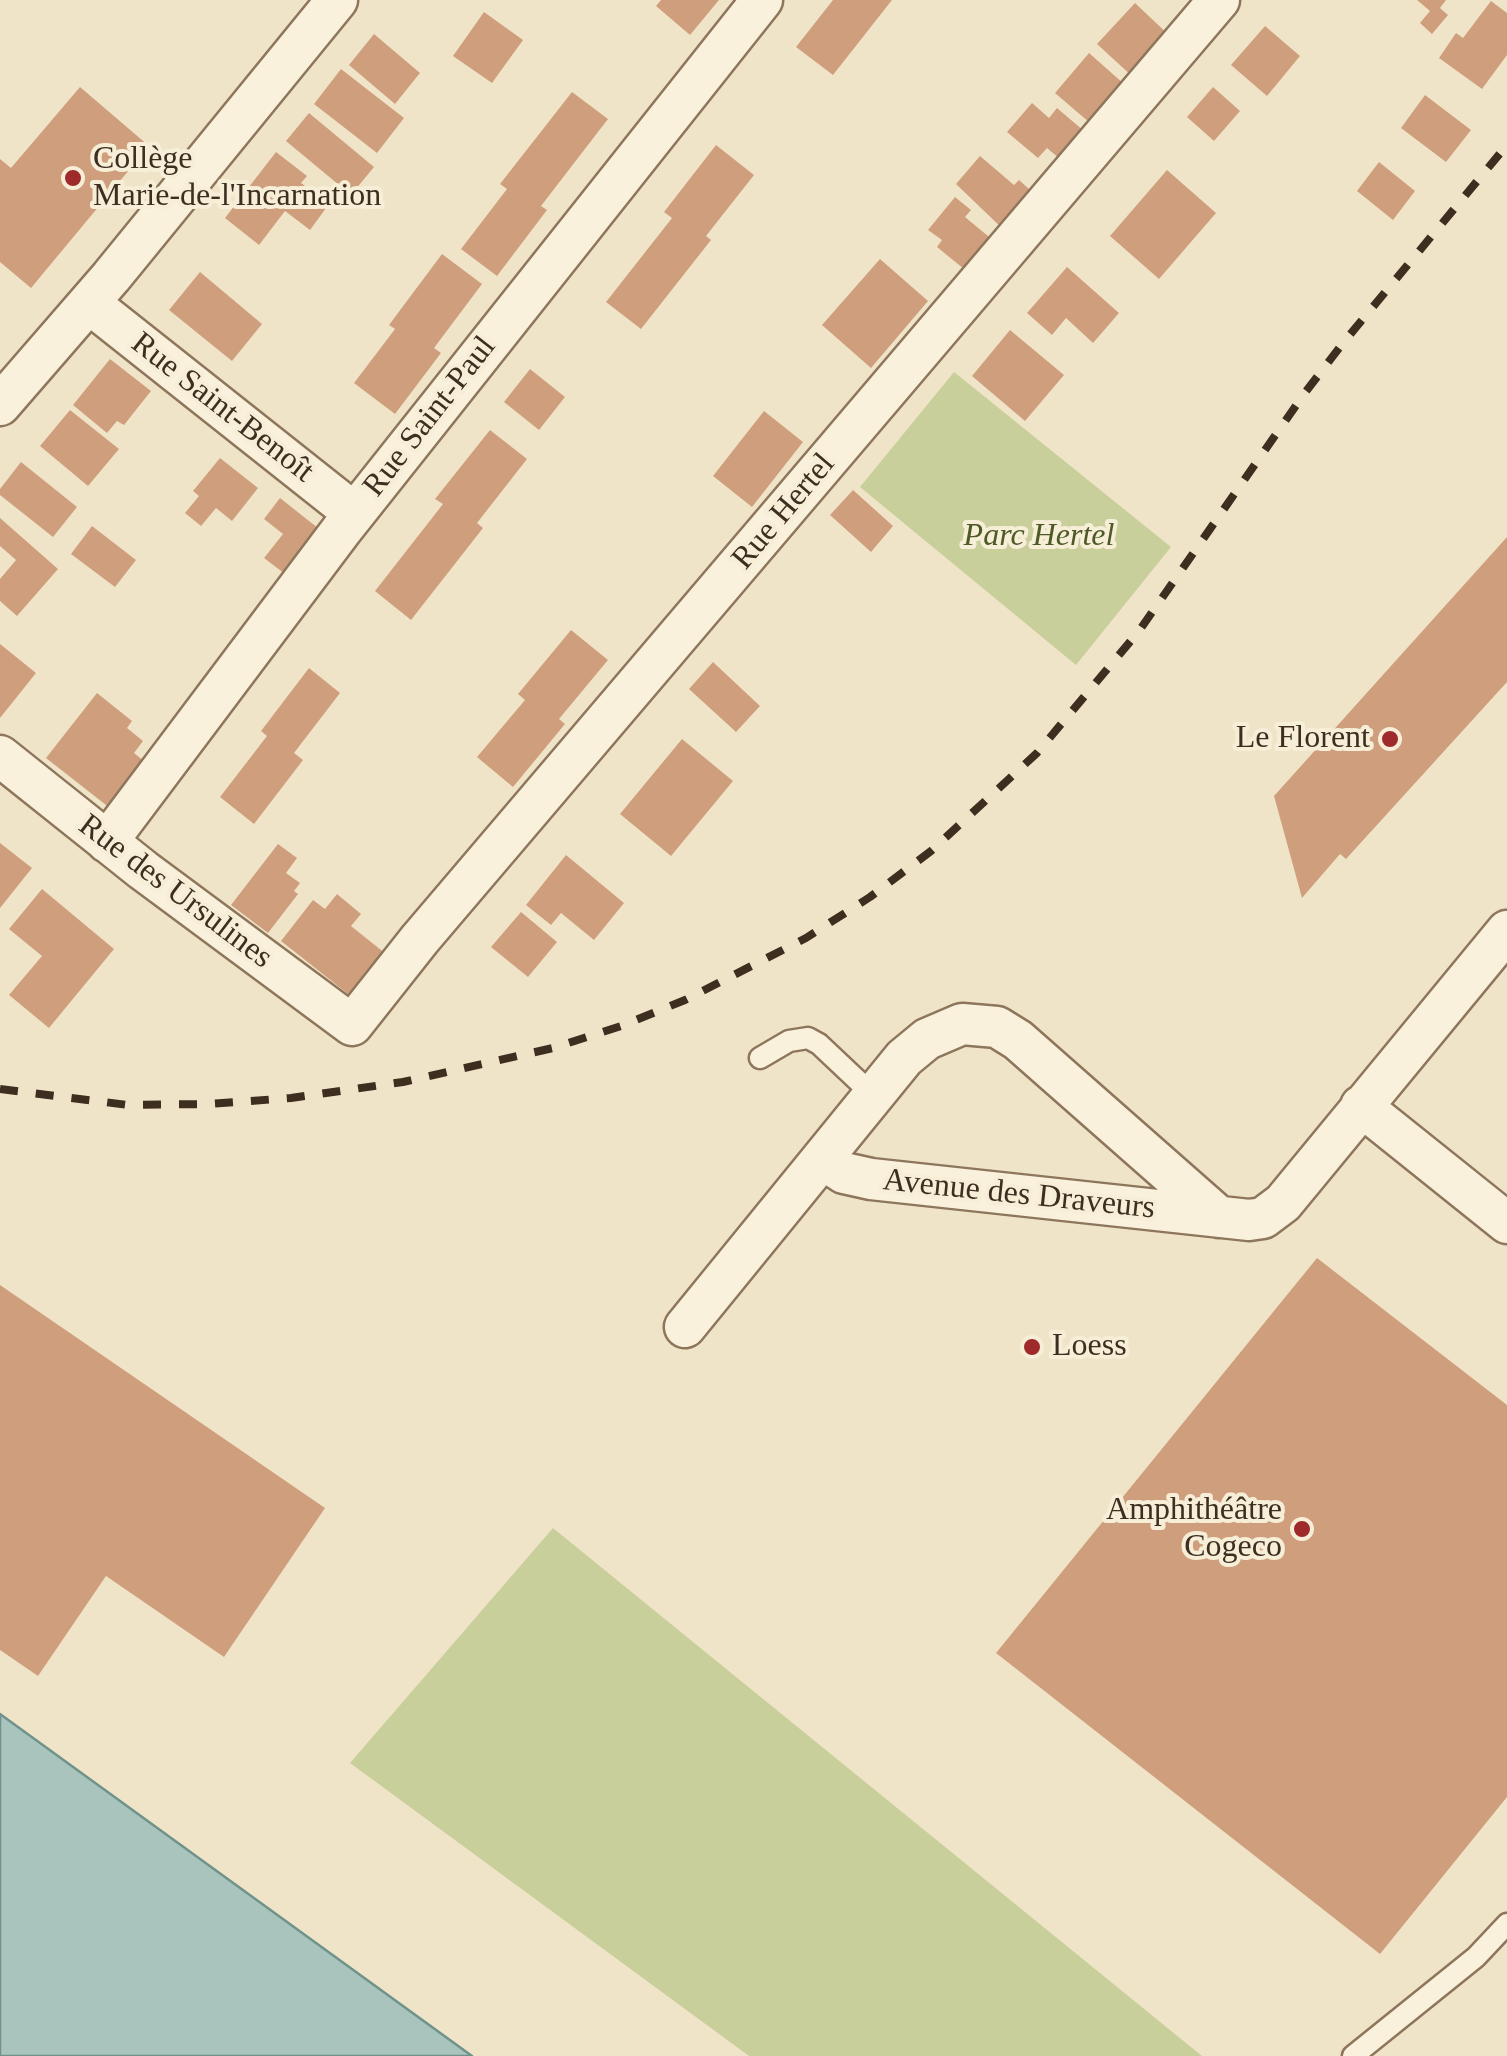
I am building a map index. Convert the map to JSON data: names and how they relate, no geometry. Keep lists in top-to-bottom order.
{
  "streets": {
    "street": [
      "Rue Saint-Benoît",
      "Rue Saint-Paul",
      "Rue Hertel",
      "Rue des Ursulines",
      "Avenue des Draveurs"
    ]
  },
  "crossings": [
    ["Rue Saint-Benoît", "Rue Saint-Paul"],
    ["Rue Saint-Paul", "Rue des Ursulines"],
    ["Rue Hertel", "Rue des Ursulines"]
  ],
  "parks": ["Parc Hertel"],
  "places": [
    "Collège Marie-de-l'Incarnation",
    "Le Florent",
    "Loess",
    "Amphithéâtre Cogeco"
  ]
}
